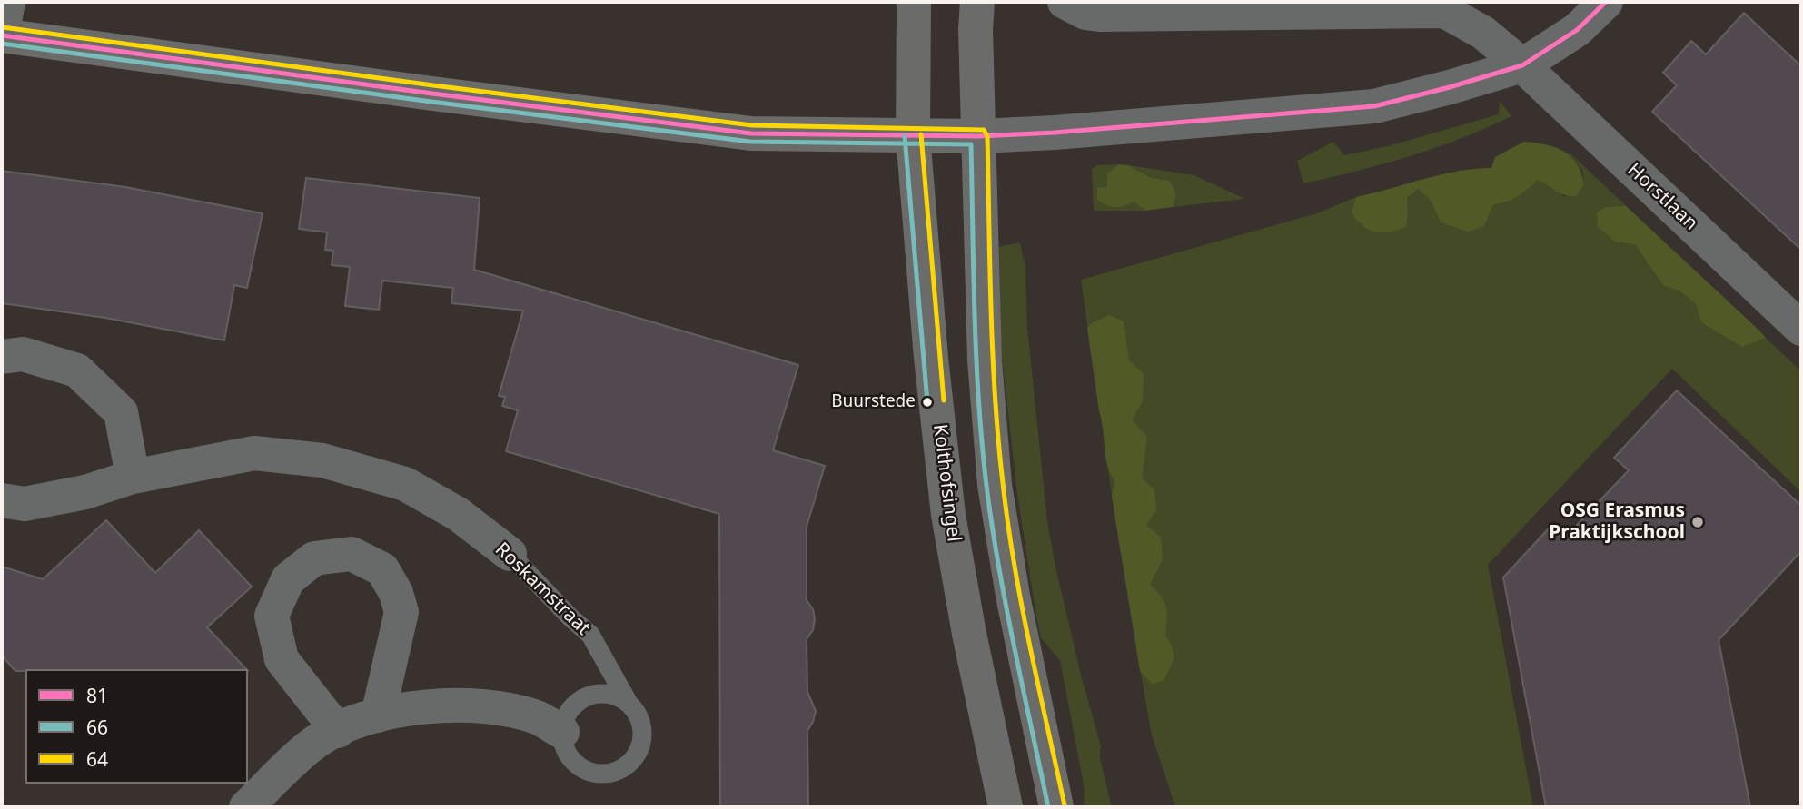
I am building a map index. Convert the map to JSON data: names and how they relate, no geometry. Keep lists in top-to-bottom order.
{
  "streets": {
    "main road": ["Kolthofsingel"],
    "street": ["Horstlaan", "Roskamstraat"]
  },
  "places": ["Buurstede", "OSG Erasmus Praktijkschool"],
  "lines": ["transit line 81", "transit line 64", "transit line 66"],
  "legend": ["81", "66", "64"]
}
